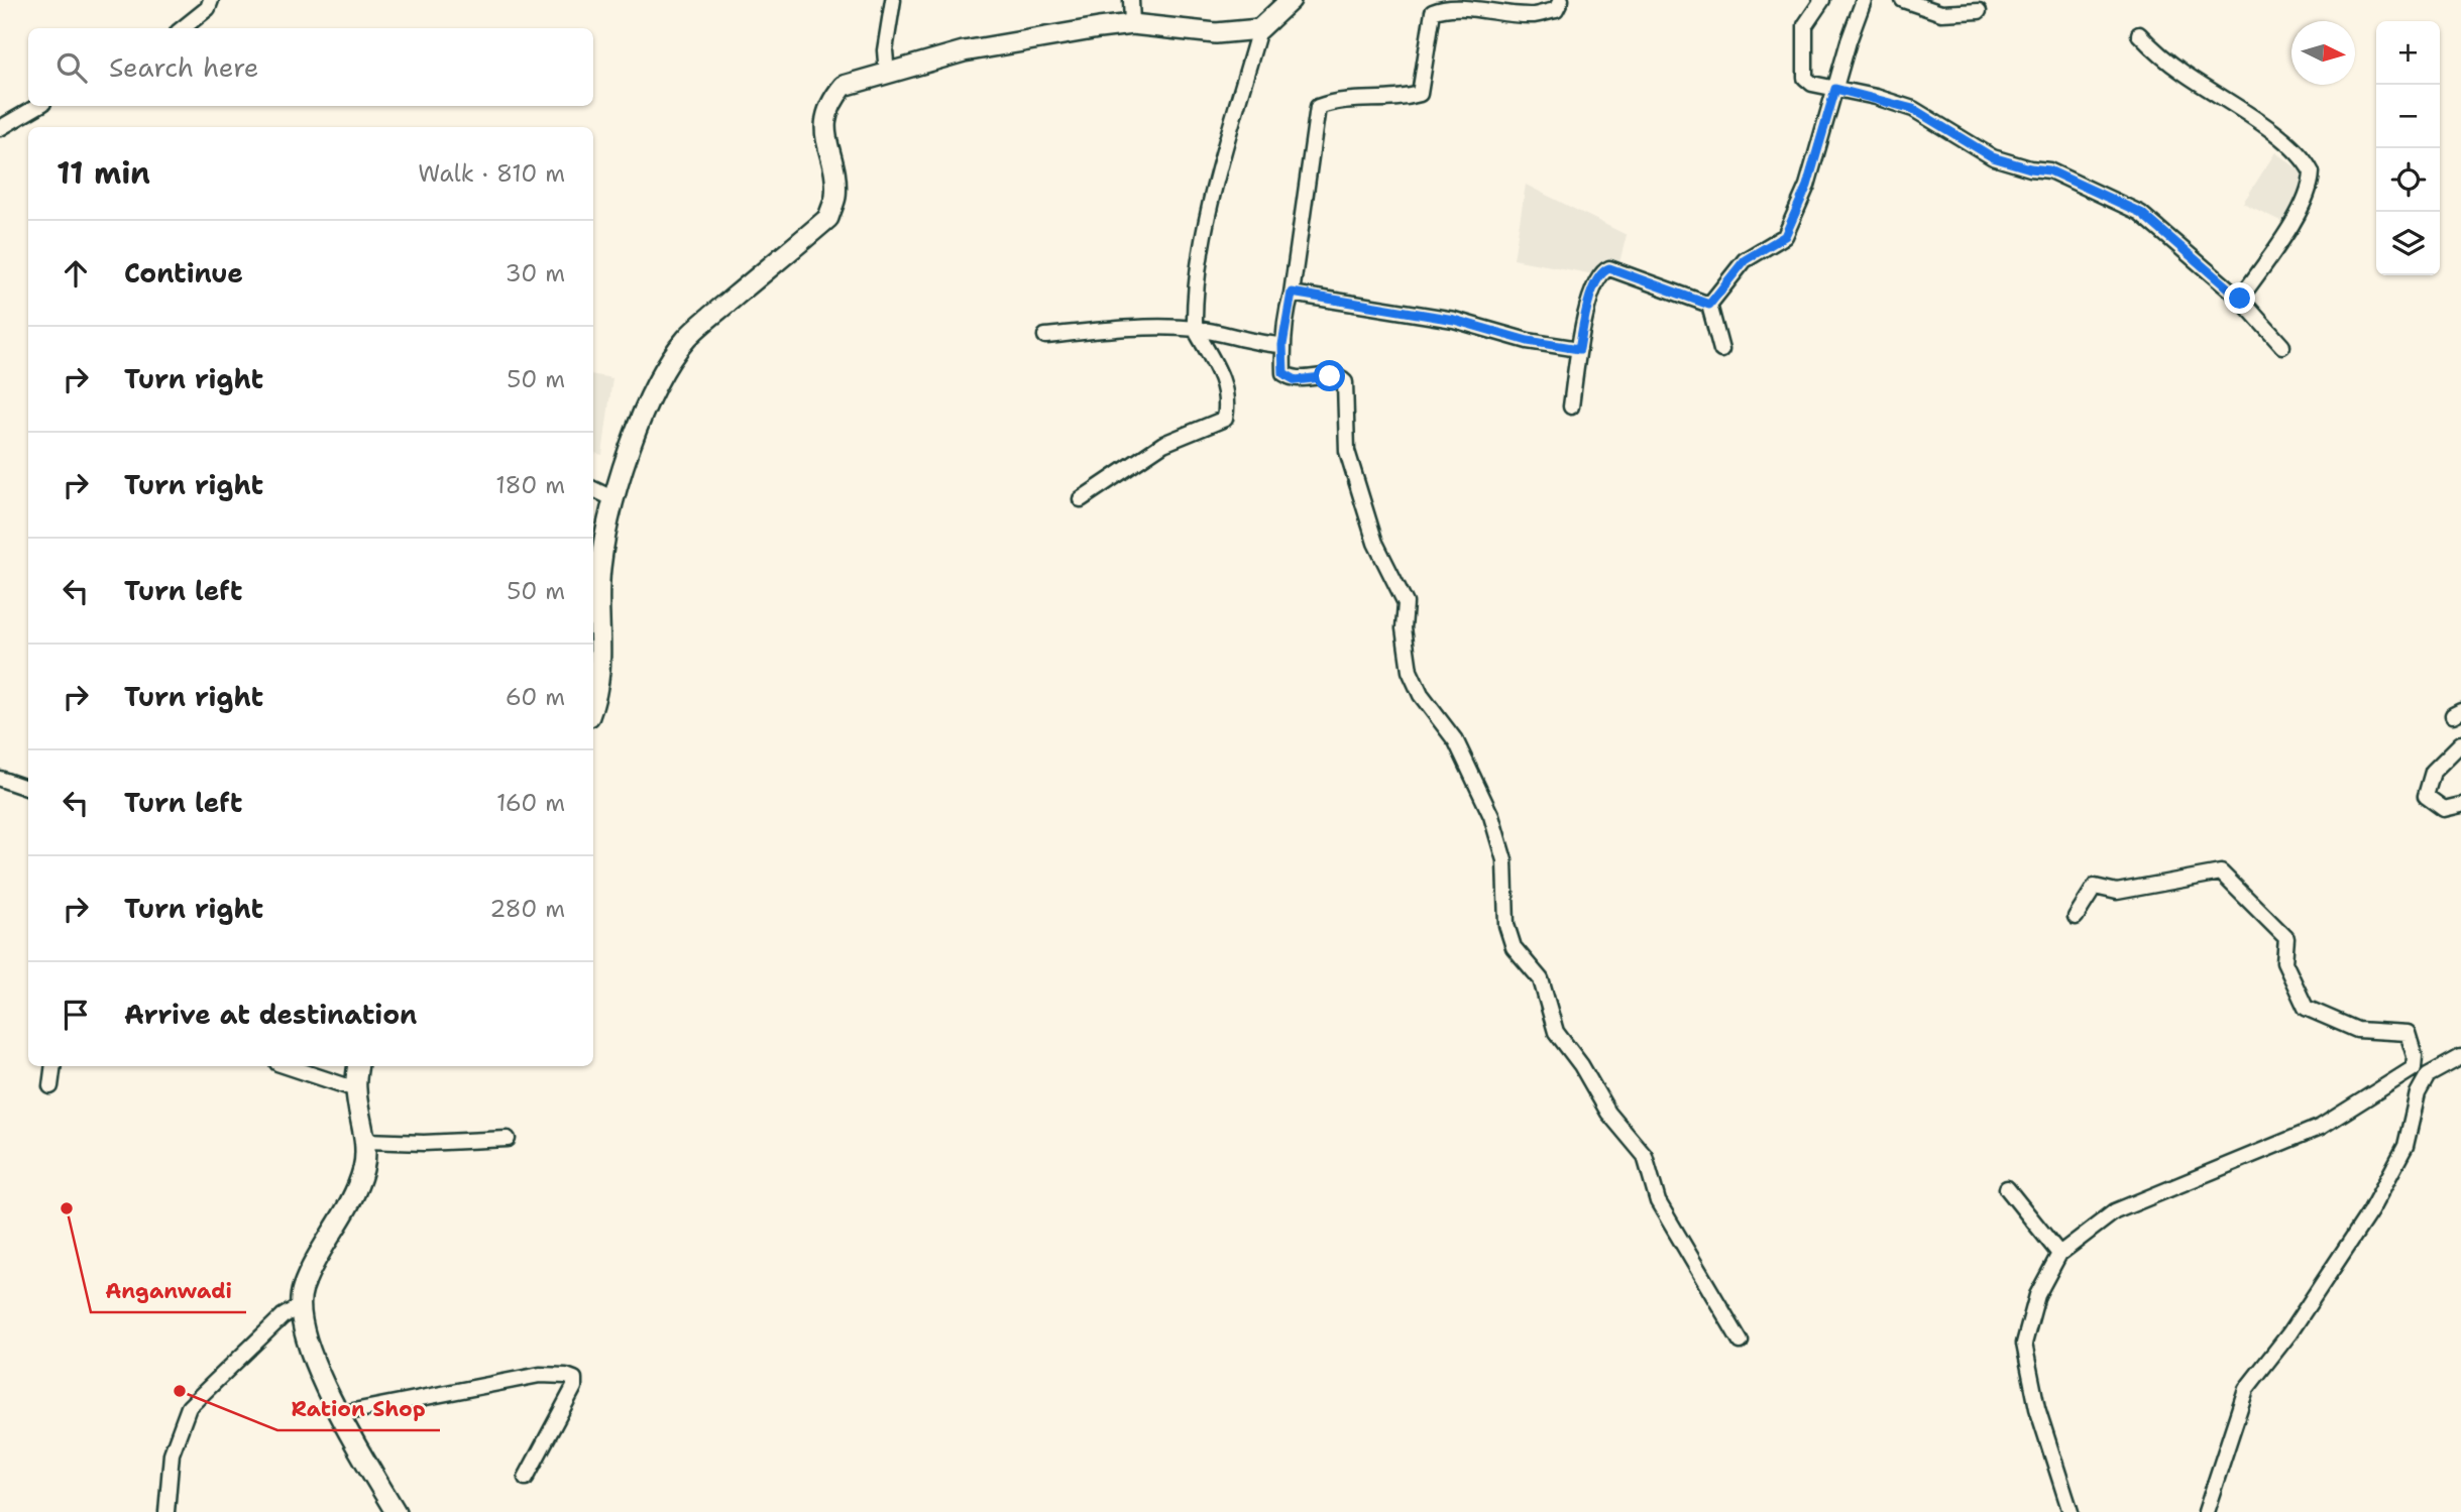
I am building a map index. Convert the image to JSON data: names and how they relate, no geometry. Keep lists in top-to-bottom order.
{
  "places": ["Anganwadi", "Ration Shop"],
  "north": "right",
  "page": {
    "map_buttons": ["+", "−"],
    "search": "Search here",
    "heading": ["11 min", "Walk · 810 m"],
    "list": [
      ["Continue", "30 m"],
      ["Turn right", "50 m"],
      ["Turn right", "180 m"],
      ["Turn left", "50 m"],
      ["Turn right", "60 m"],
      ["Turn left", "160 m"],
      ["Turn right", "280 m"],
      "Arrive at destination"
    ]
  }
}
